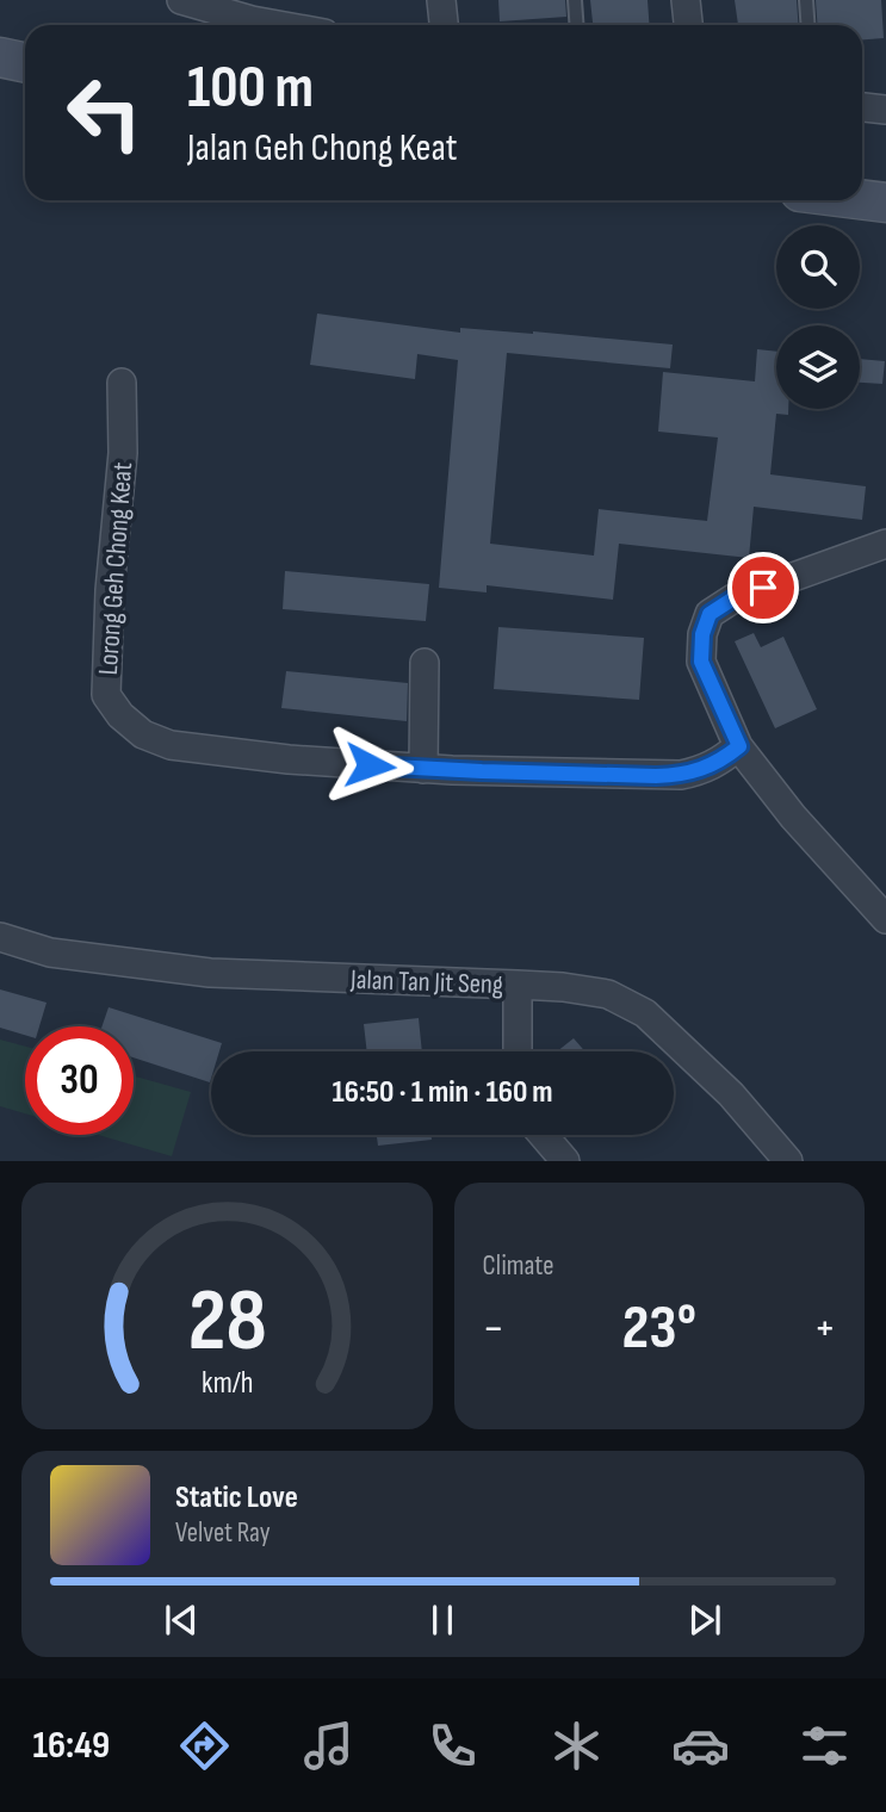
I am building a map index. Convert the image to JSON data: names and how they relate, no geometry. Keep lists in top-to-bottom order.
{
  "streets": {
    "street": ["Lorong Geh Chong Keat", "Jalan Tan Jit Seng"]
  },
  "page": {
    "turn": ["100 m", "Jalan Geh Chong Keat"],
    "limit": "30",
    "trip": "16:50 · 1 min · 160 m",
    "tile": "Climate",
    "heat": ["−", "23°", "+"],
    "song": ["Static Love", "Velvet Ray"],
    "tabs": "16:49",
    "gauge": ["28", "km/h"]
  }
}
